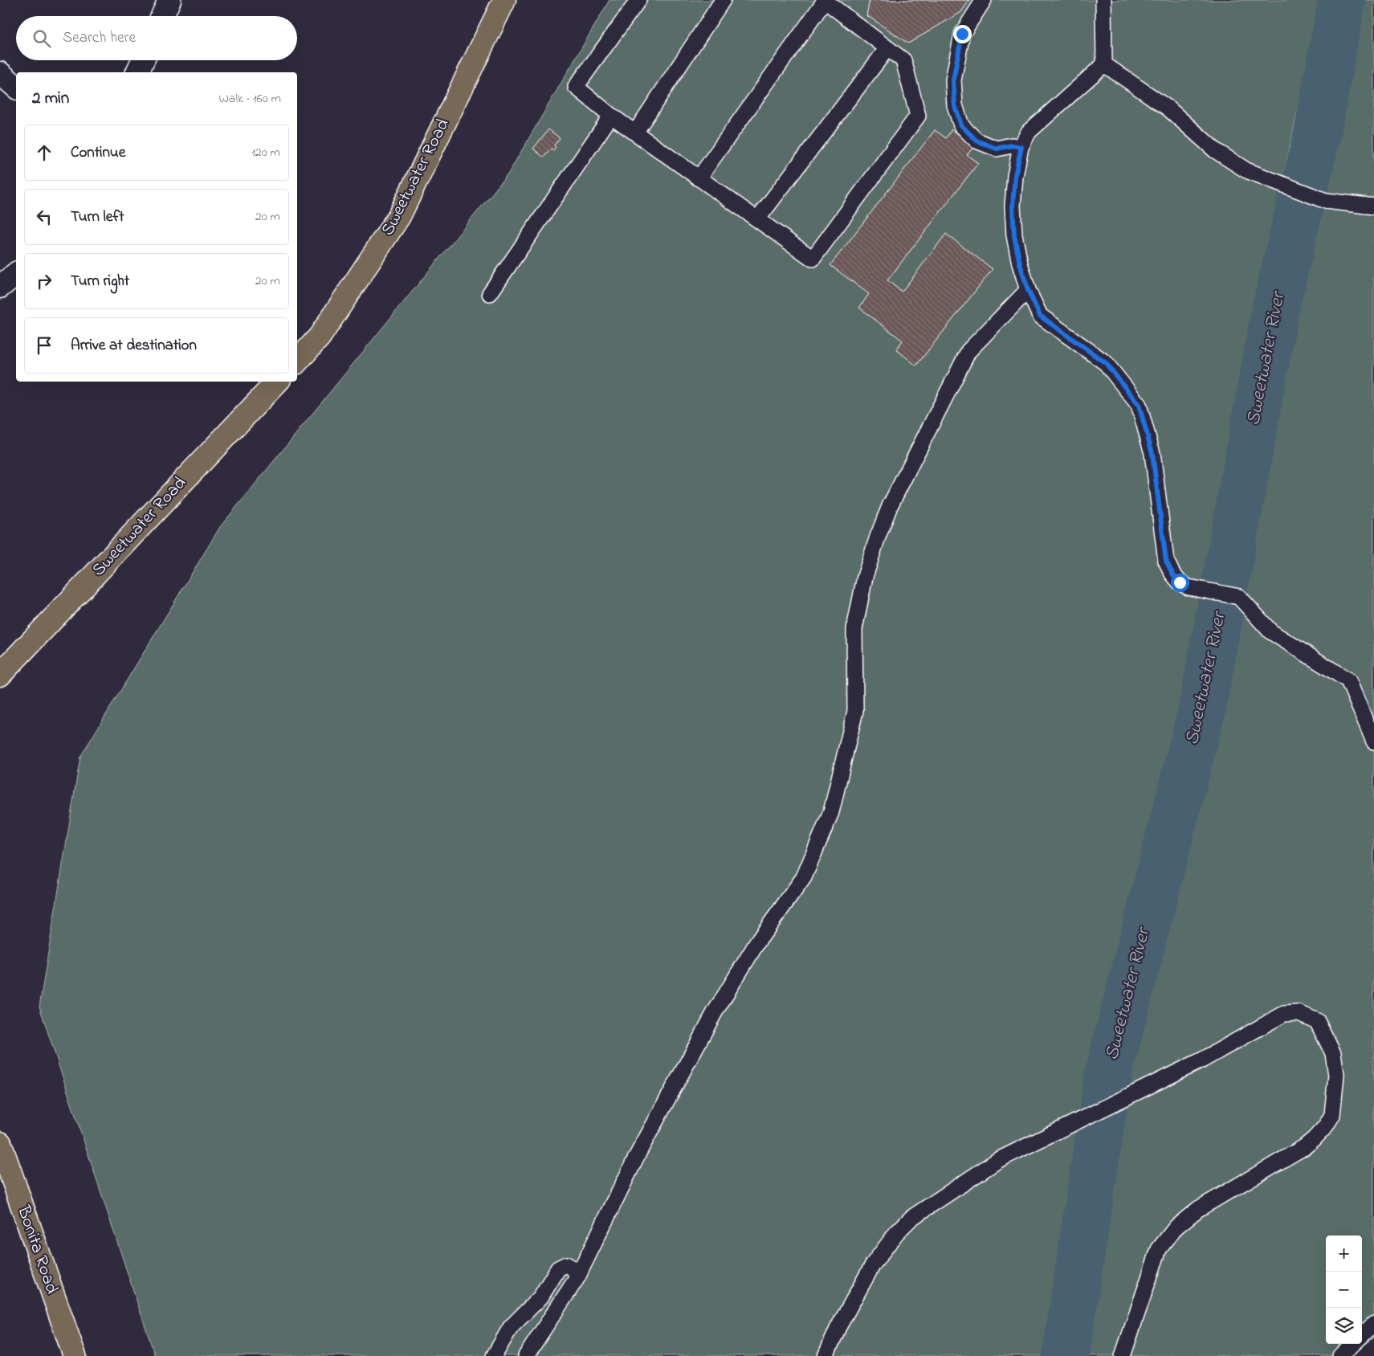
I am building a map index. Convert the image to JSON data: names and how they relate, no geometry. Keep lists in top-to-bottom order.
{
  "streets": {
    "main road": ["Sweetwater Road", "Bonita Road"]
  },
  "water": ["Sweetwater River"],
  "page": {
    "search": "Search here",
    "heading": ["2 min", "Walk · 160 m"],
    "list": [
      ["Continue", "120 m"],
      ["Turn left", "20 m"],
      ["Turn right", "20 m"],
      "Arrive at destination"
    ],
    "map_buttons": ["+", "−"]
  }
}
